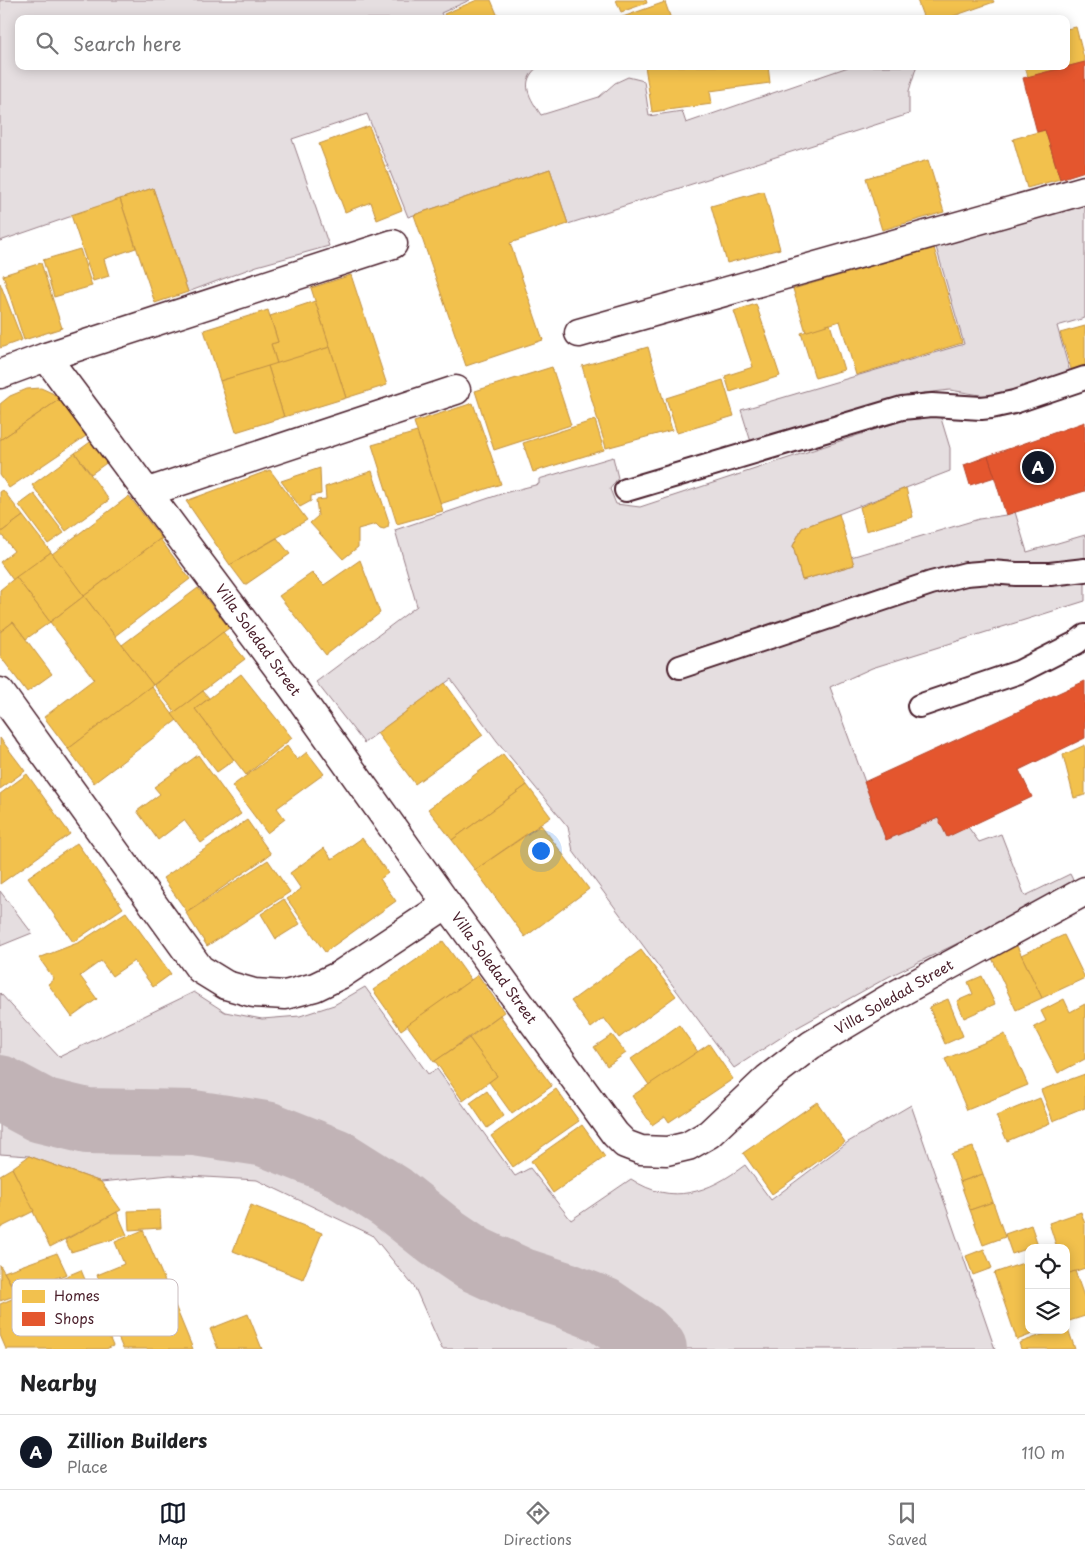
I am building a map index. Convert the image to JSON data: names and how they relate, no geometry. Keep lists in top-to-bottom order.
{
  "streets": {
    "street": ["Villa Soledad Street"]
  },
  "legend": ["Homes", "Shops"],
  "page": {
    "search": "Search here",
    "pins": "A",
    "heading": "Nearby",
    "list": [
      {
        "mark": "A",
        "name": "Zillion Builders",
        "note": "Place",
        "value": "110 m"
      }
    ],
    "nav": ["Map", "Directions", "Saved"]
  }
}
